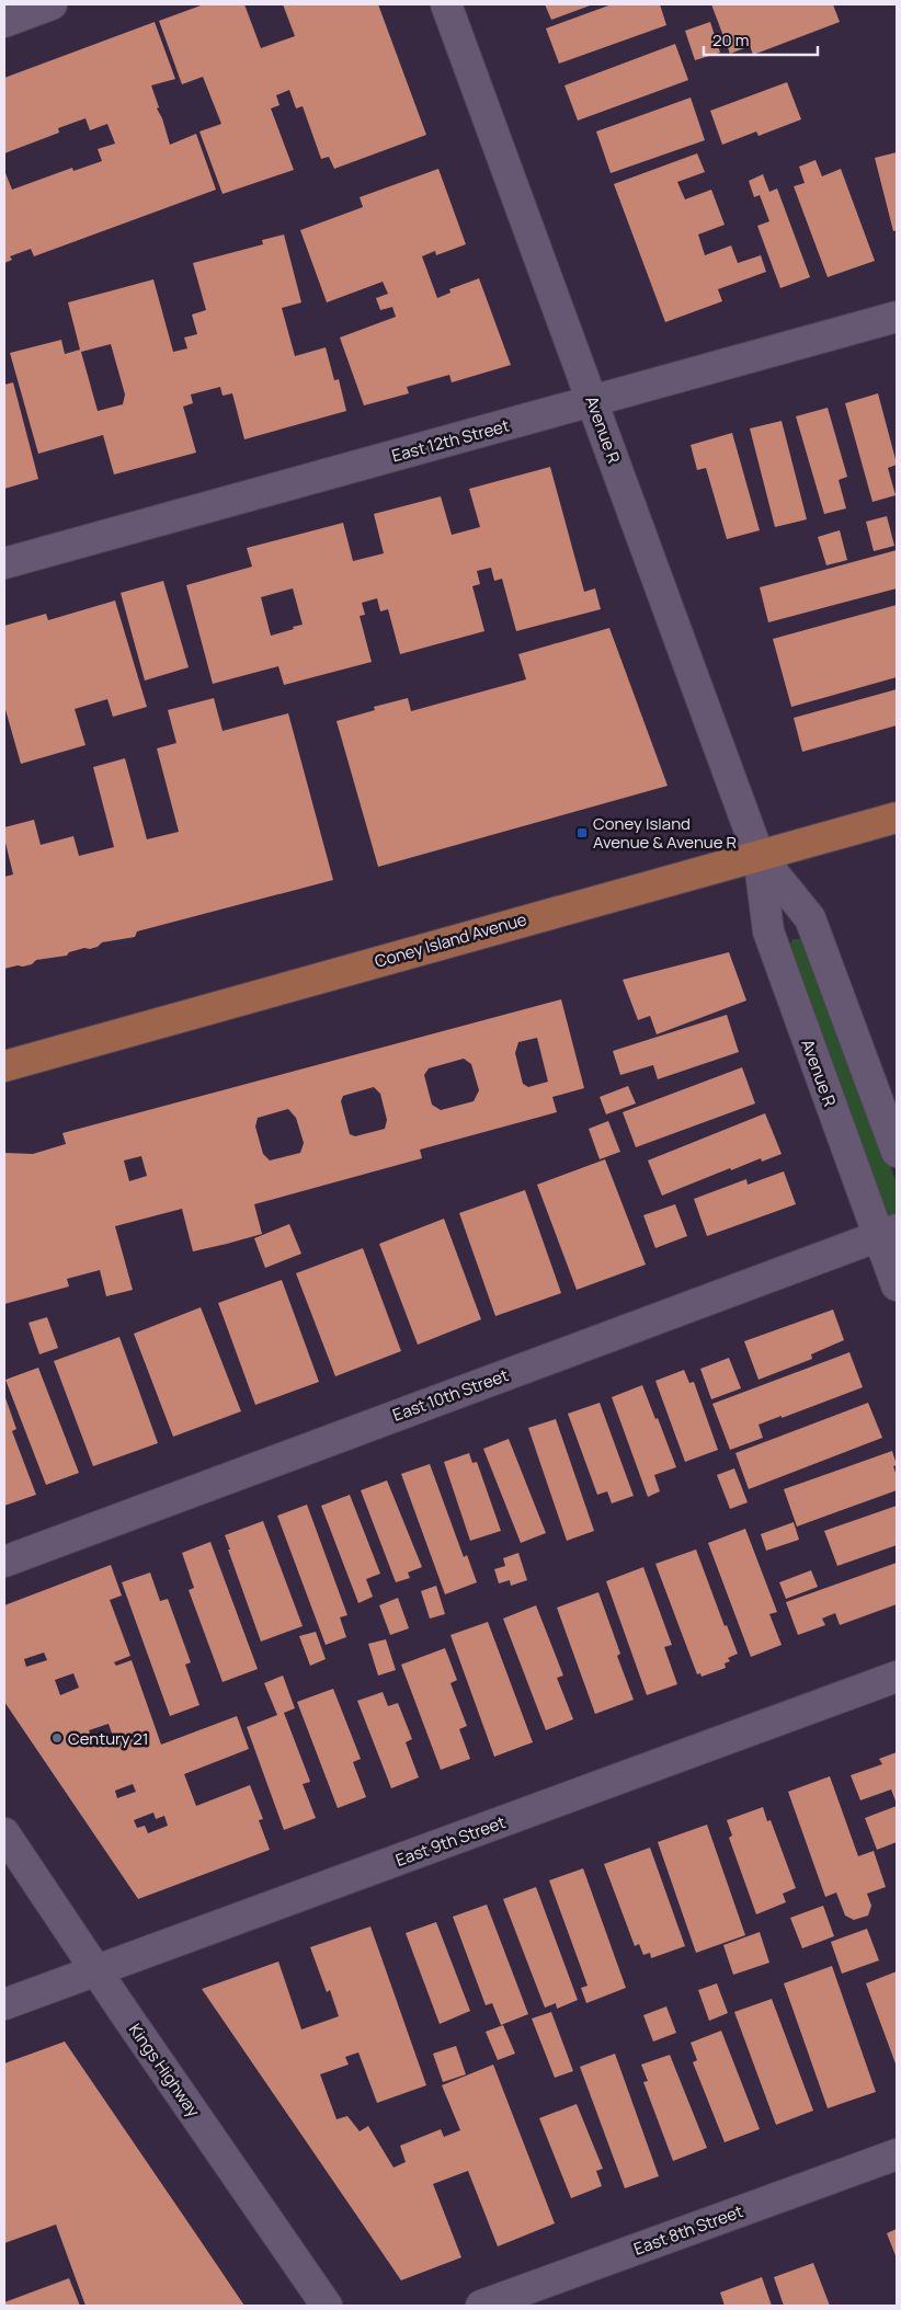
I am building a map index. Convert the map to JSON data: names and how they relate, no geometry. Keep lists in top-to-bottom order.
{
  "streets": {
    "main road": ["Coney Island Avenue"],
    "street": [
      "Avenue R",
      "East 12th Street",
      "East 10th Street",
      "East 9th Street",
      "Kings Highway",
      "East 8th Street"
    ]
  },
  "crossings": [
    ["Avenue R", "East 12th Street"],
    ["Avenue R", "Coney Island Avenue"],
    ["Avenue R", "East 10th Street"],
    ["East 9th Street", "Kings Highway"]
  ],
  "places": {
    "transit": ["Coney Island Avenue & Avenue R"],
    "other": ["Century 21"]
  },
  "scale_bar": "20 m"
}
